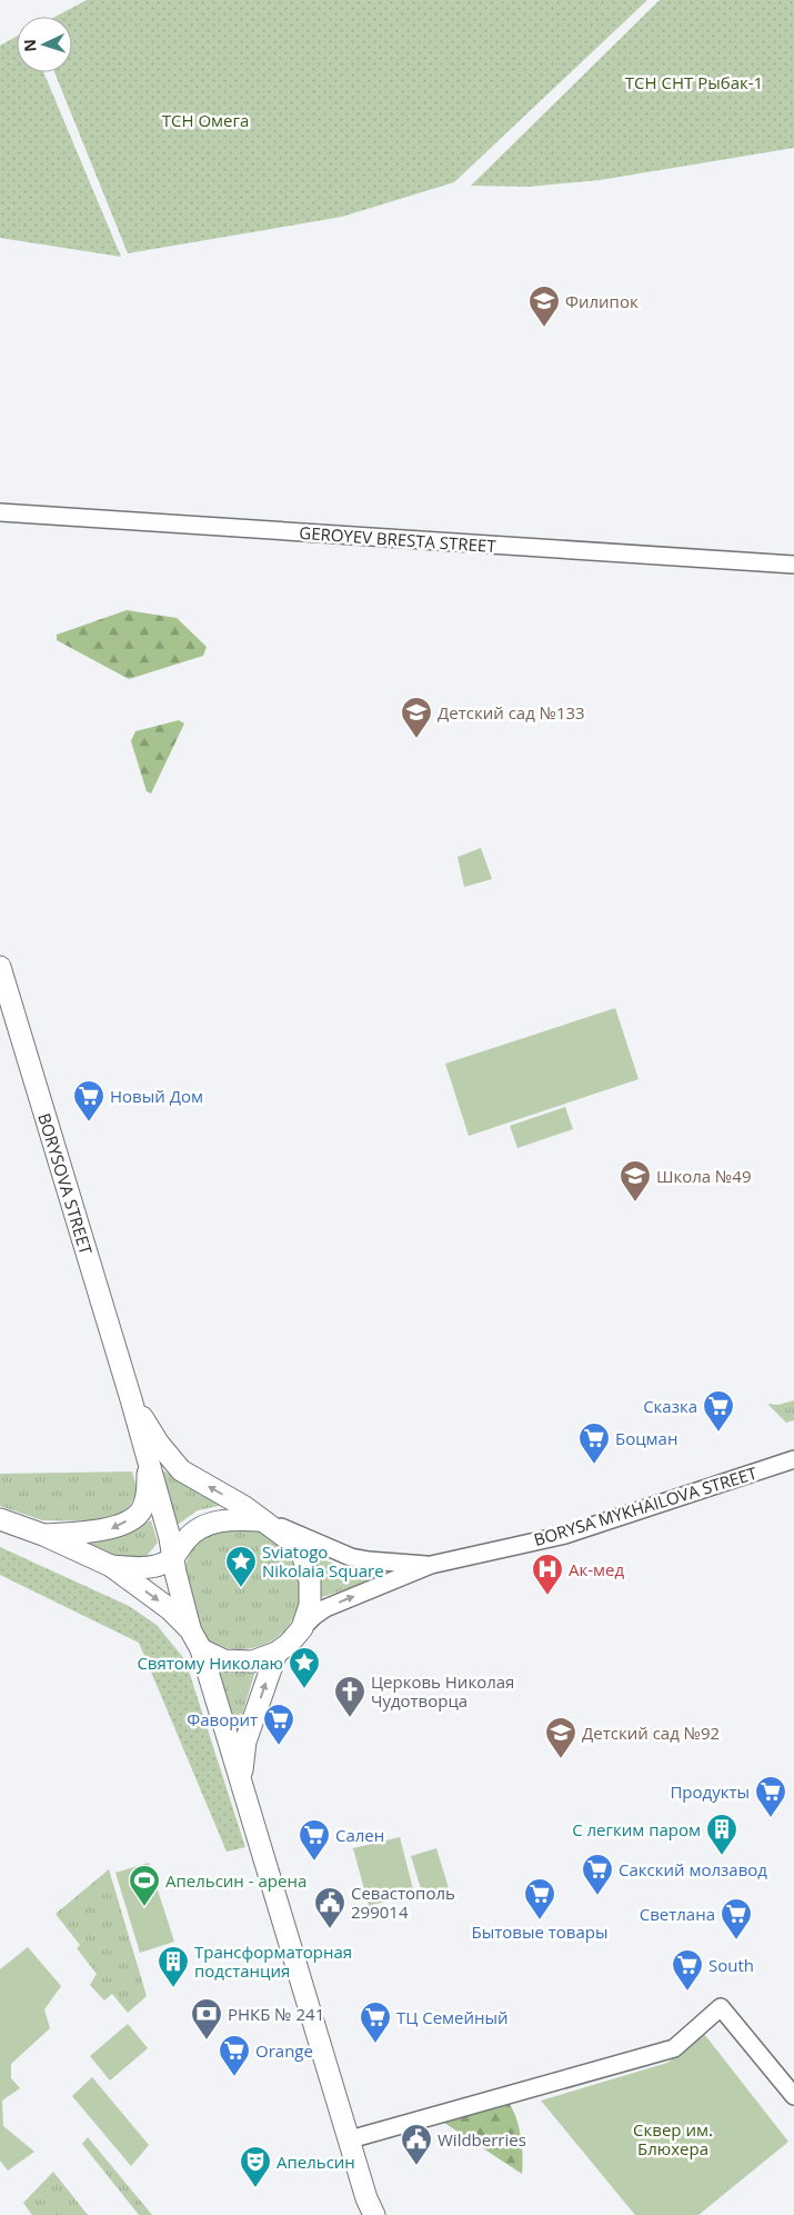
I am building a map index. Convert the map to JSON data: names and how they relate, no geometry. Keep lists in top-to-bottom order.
{
  "streets": {
    "main road": ["BORYSOVA STREET"],
    "street": ["GEROYEV BRESTA STREET", "BORYSA MYKHAILOVA STREET"]
  },
  "crossings": [
    ["BORYSOVA STREET", "BORYSA MYKHAILOVA STREET"]
  ],
  "parks": ["ТСН СНТ Рыбак-1", "ТСН Омега", "Сквер им. Блюхера"],
  "places": {
    "school or university": [
      "Филипок",
      "Детский сад №133",
      "Школа №49",
      "Детский сад №92"
    ],
    "supermarket": [
      "Новый Дом",
      "Сказка",
      "Боцман",
      "Фаворит",
      "Продукты",
      "Сален",
      "Сакский молзавод",
      "Бытовые товары",
      "Светлана",
      "South",
      "ТЦ Семейный",
      "Orange"
    ],
    "place": ["Sviatogo Nikolaia Square", "Святому Николаю"],
    "hospital": ["Ак-мед"],
    "church": ["Церковь Николая Чудотворца"],
    "building": ["С легким паром", "Трансформаторная подстанция"],
    "sports": ["Апельсин - арена"],
    "public building": ["Севастополь 299014", "Wildberries"],
    "bank": ["РНКБ № 241"],
    "theatre": ["Апельсин"]
  },
  "north": "left"
}
